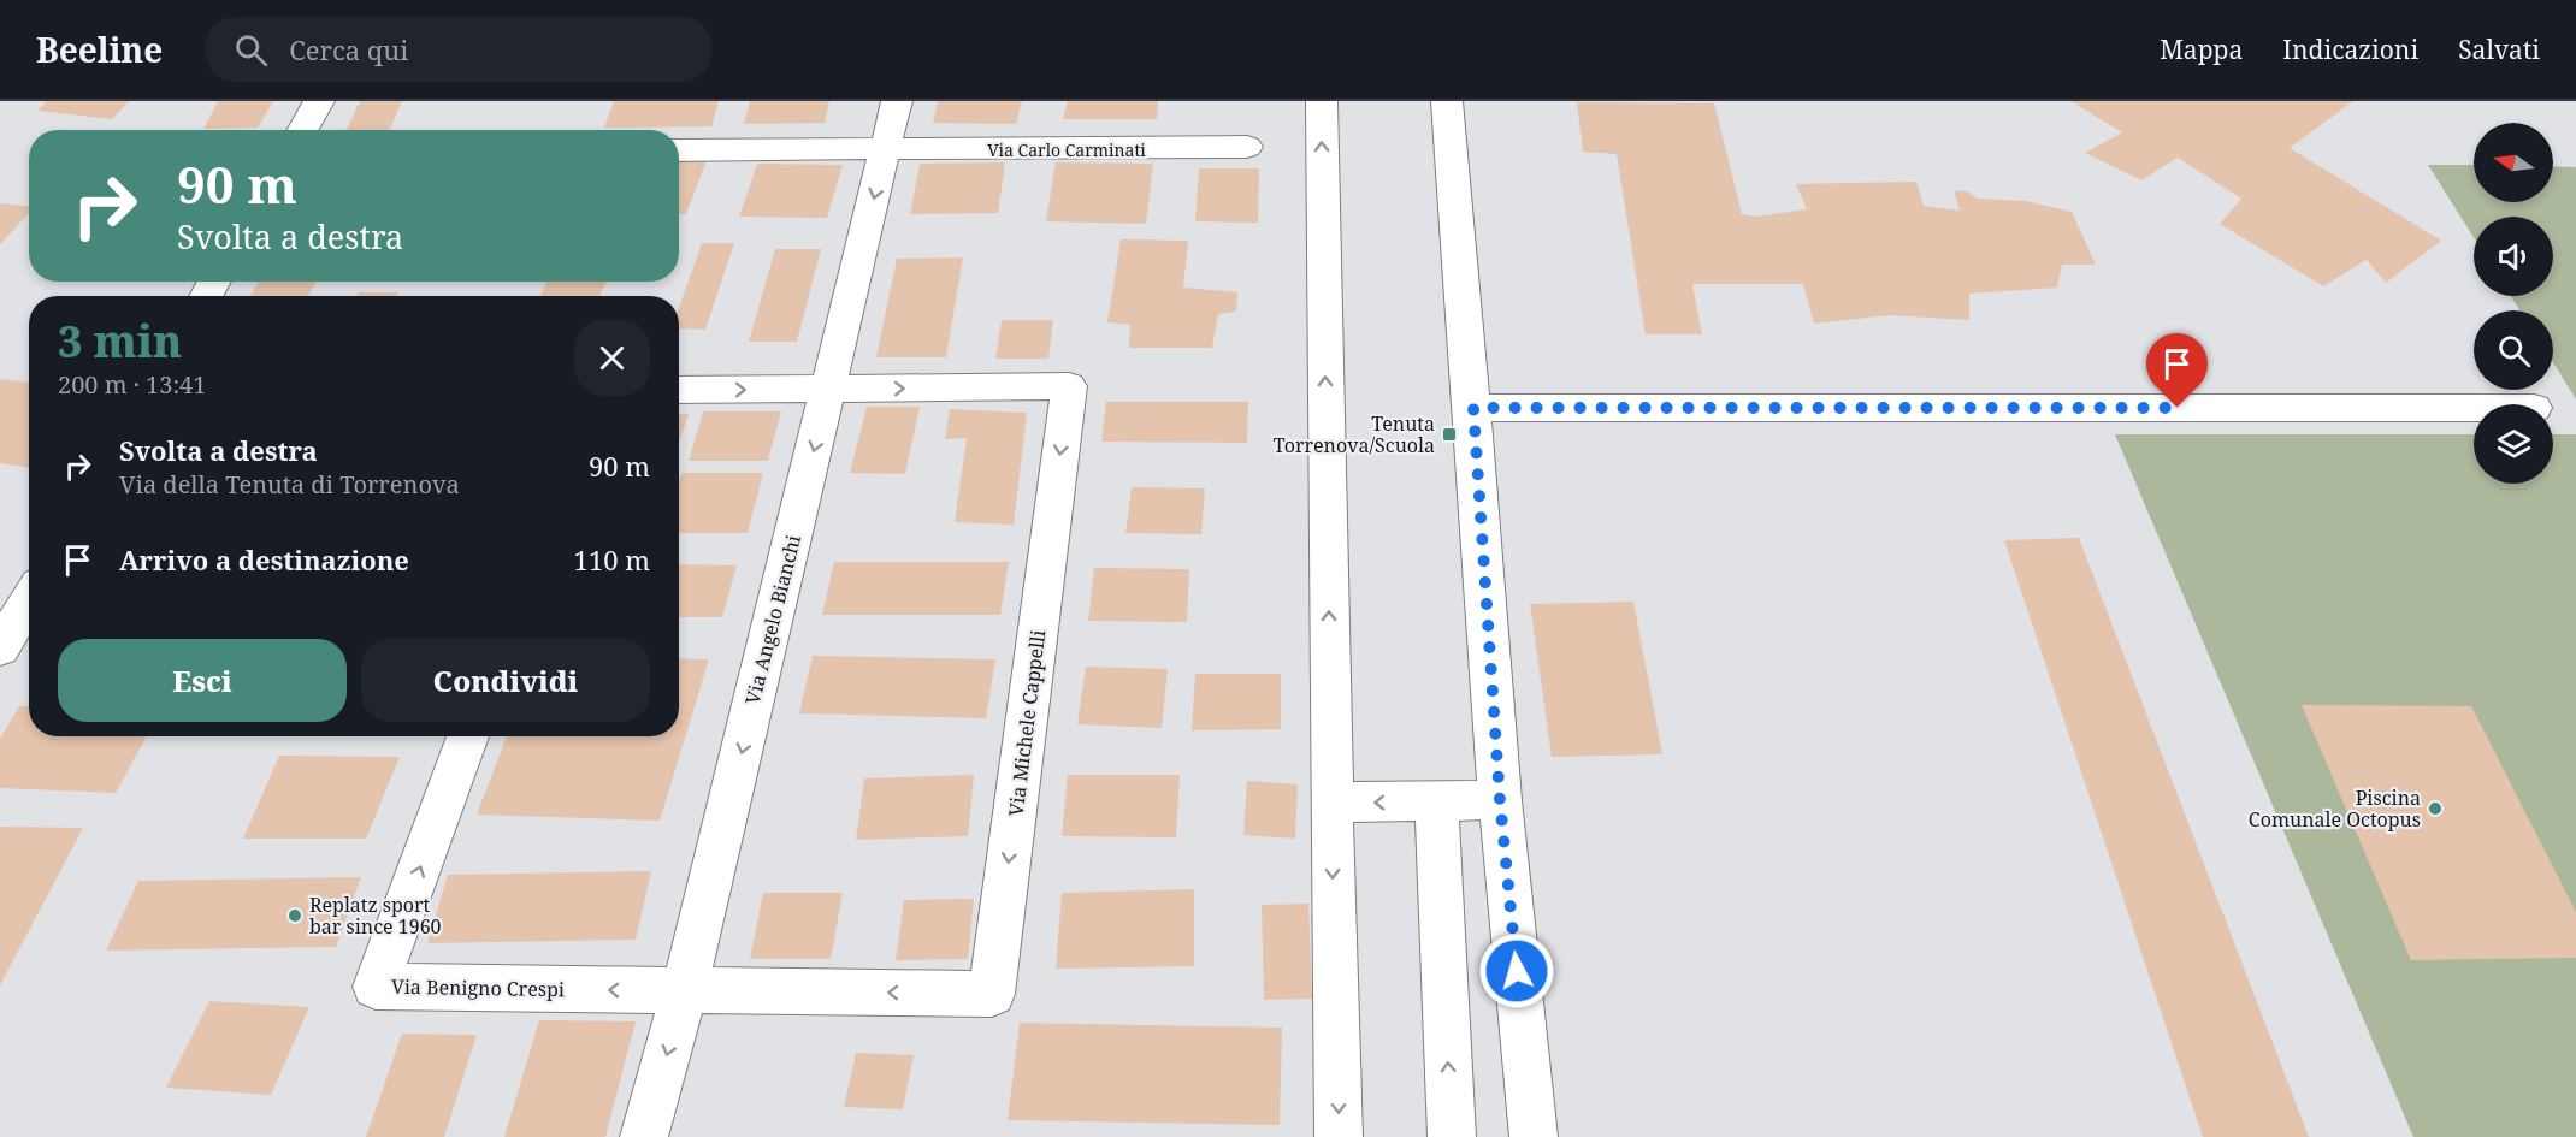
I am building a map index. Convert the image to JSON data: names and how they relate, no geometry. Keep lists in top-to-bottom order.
{
  "streets": {
    "street": [
      "Via Carlo Carminati",
      "Via Angelo Bianchi",
      "Via Michele Cappelli",
      "Via Benigno Crespi"
    ]
  },
  "crossings": [
    ["Via Carlo Carminati", "Via Angelo Bianchi"],
    ["Via Angelo Bianchi", "Via Michele Cappelli"],
    ["Via Angelo Bianchi", "Via Benigno Crespi"],
    ["Via Michele Cappelli", "Via Benigno Crespi"]
  ],
  "one_way": ["Via Angelo Bianchi"],
  "places": {
    "transit": ["Tenuta Torrenova/Scuola"],
    "other": ["Piscina Comunale Octopus", "Replatz sport bar since 1960"]
  },
  "north": "left",
  "page": {
    "header": "Beeline",
    "search": "Cerca qui",
    "nav": ["Mappa", "Indicazioni", "Salvati"],
    "turn": ["90 m", "Svolta a destra"],
    "heading": ["3 min", "200 m · 13:41"],
    "list": [
      {
        "name": "Svolta a destra",
        "note": "Via della Tenuta di Torrenova",
        "value": "90 m"
      },
      {
        "name": "Arrivo a destinazione",
        "value": "110 m"
      }
    ],
    "buttons": ["Esci", "Condividi"]
  }
}
